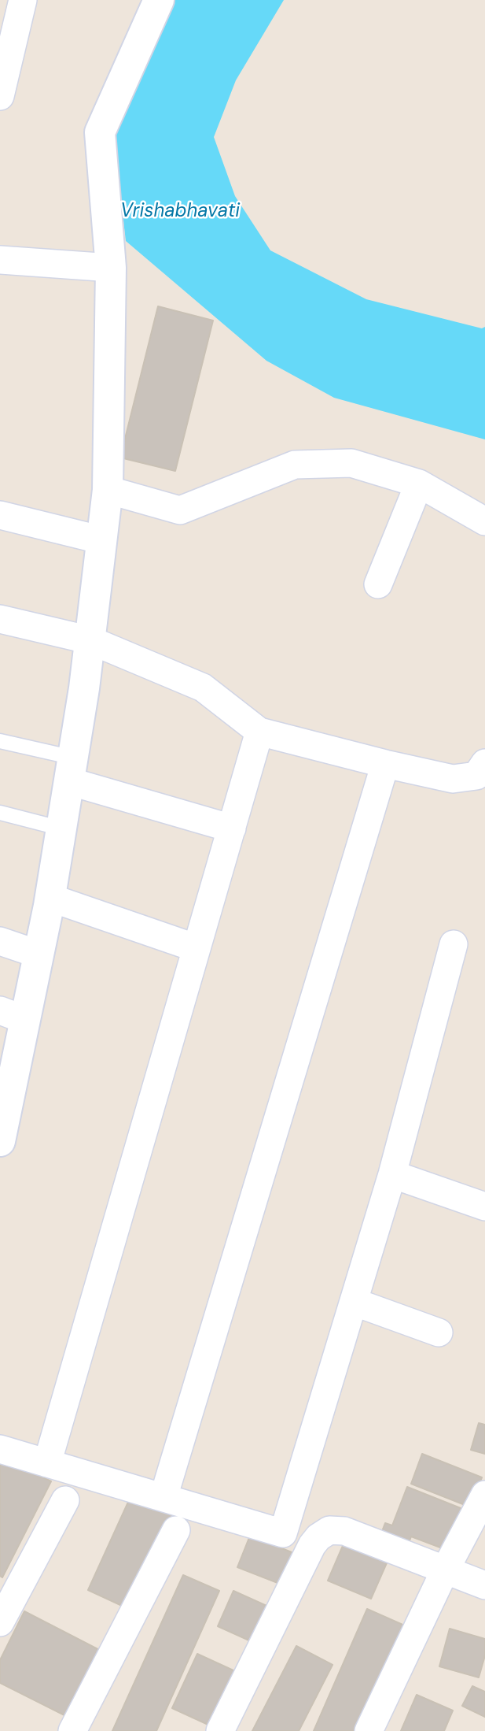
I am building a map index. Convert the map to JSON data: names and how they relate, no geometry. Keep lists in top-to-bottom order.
{
  "water": ["Vrishabhavati"]
}
